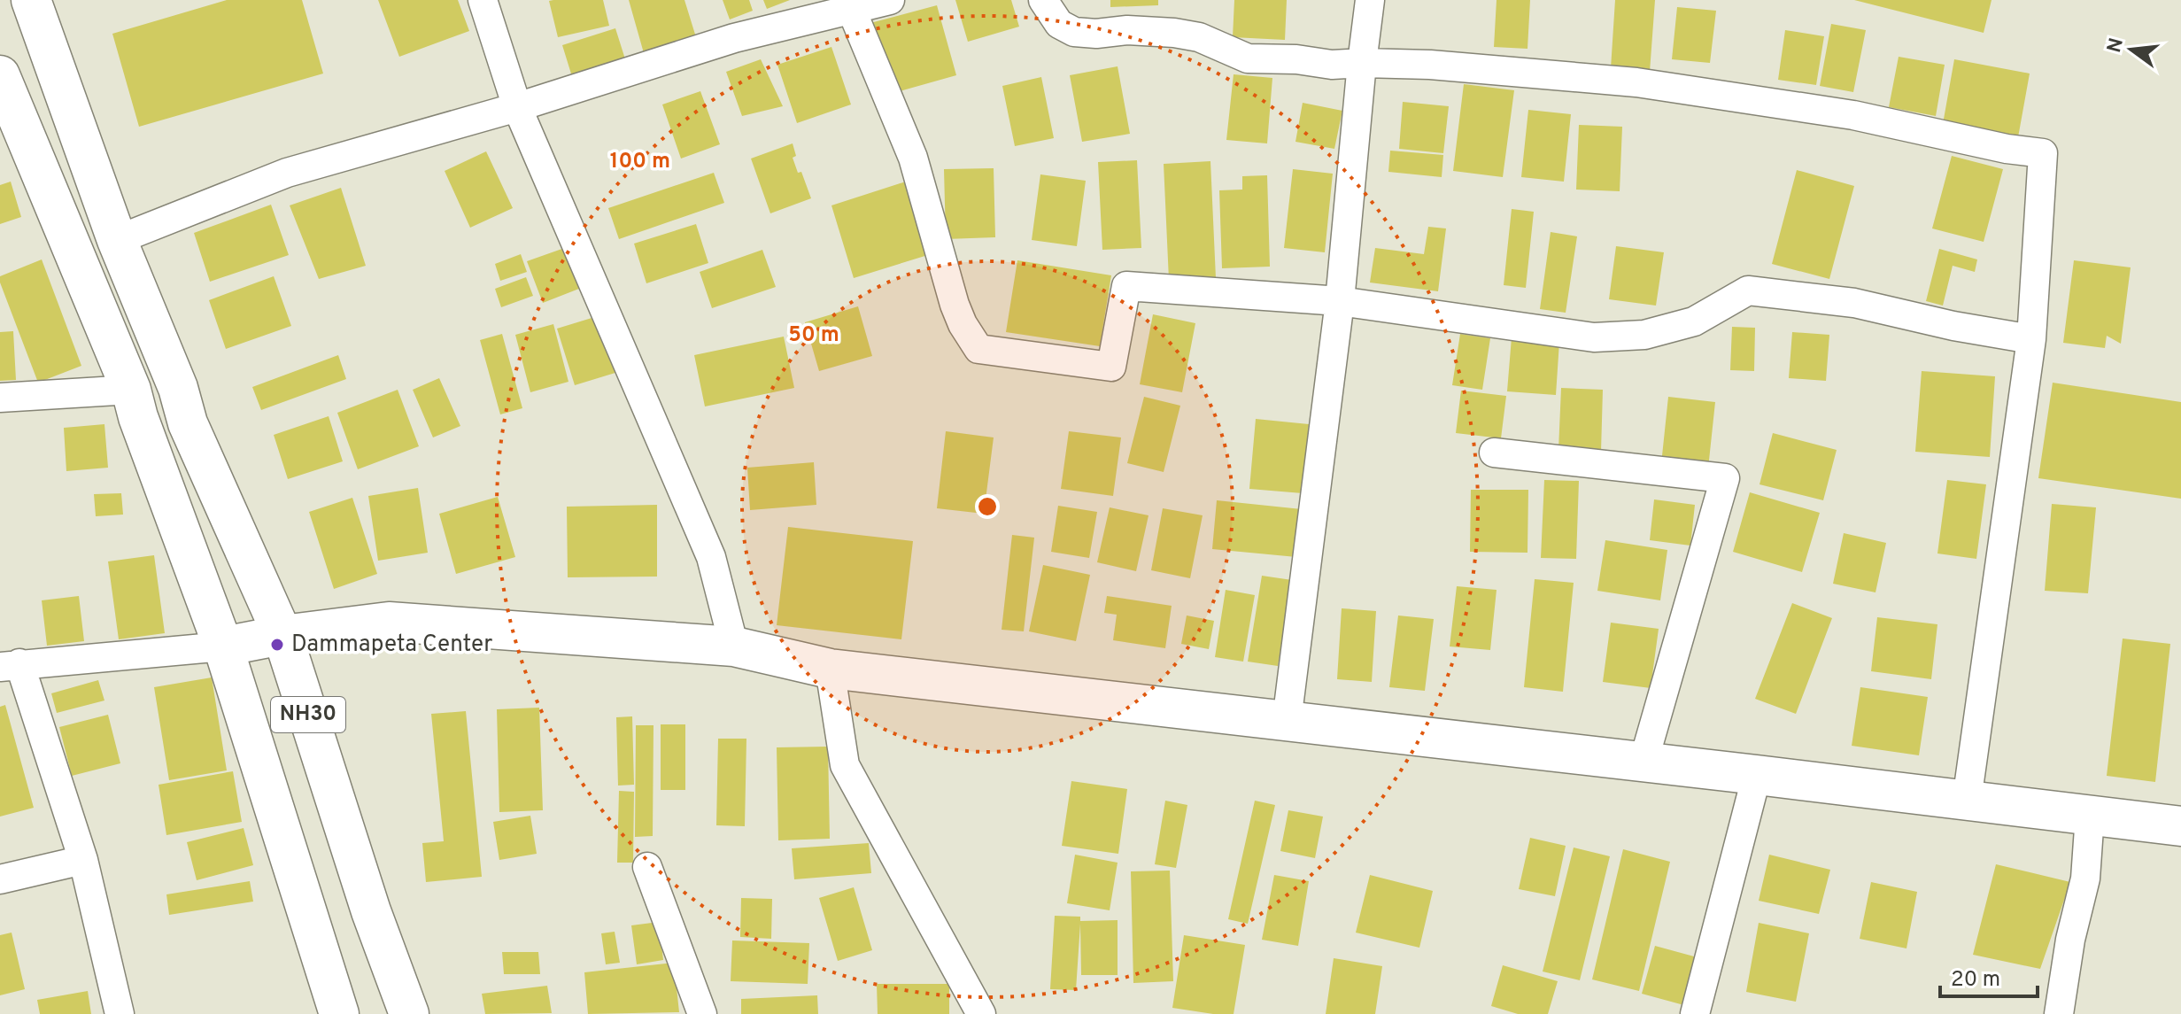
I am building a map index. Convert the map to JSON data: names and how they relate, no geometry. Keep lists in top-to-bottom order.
{
  "streets": {
    "main road": ["NH30"]
  },
  "places": ["Dammapeta Center"],
  "scale_bar": "20 m",
  "north": "left",
  "rings": ["100 m", "50 m"]
}
